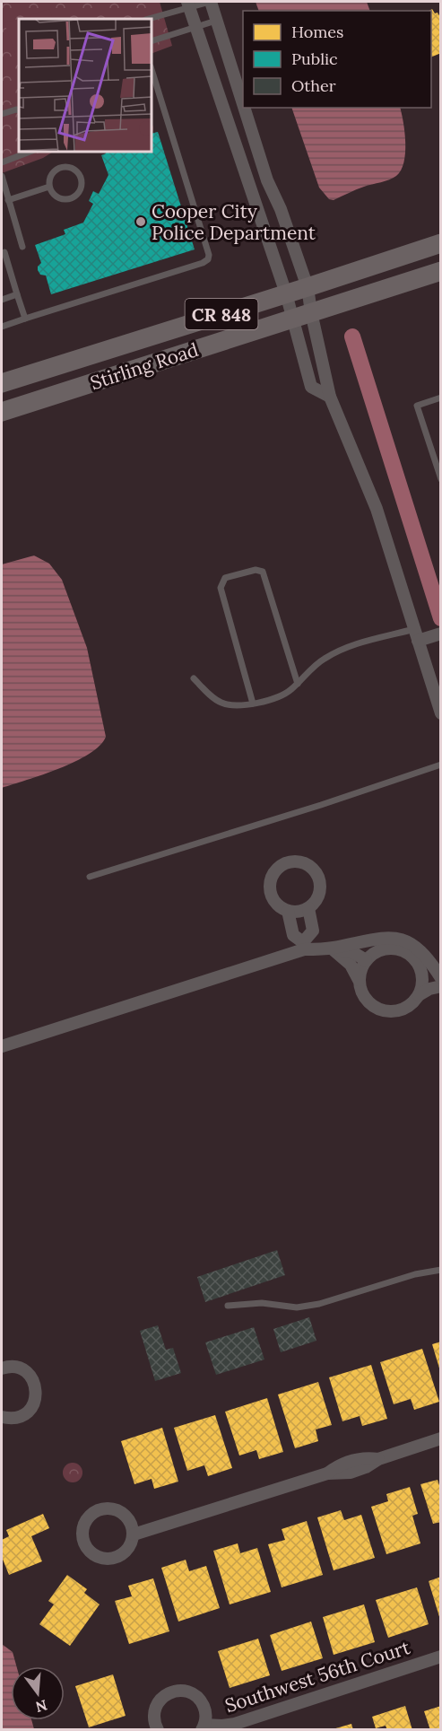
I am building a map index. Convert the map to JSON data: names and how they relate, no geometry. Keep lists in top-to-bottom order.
{
  "streets": {
    "main road": ["CR 848", "Stirling Road"],
    "street": ["Southwest 56th Court"]
  },
  "places": ["Cooper City Police Department"],
  "legend": ["Homes", "Public", "Other"],
  "north": "bottom"
}
